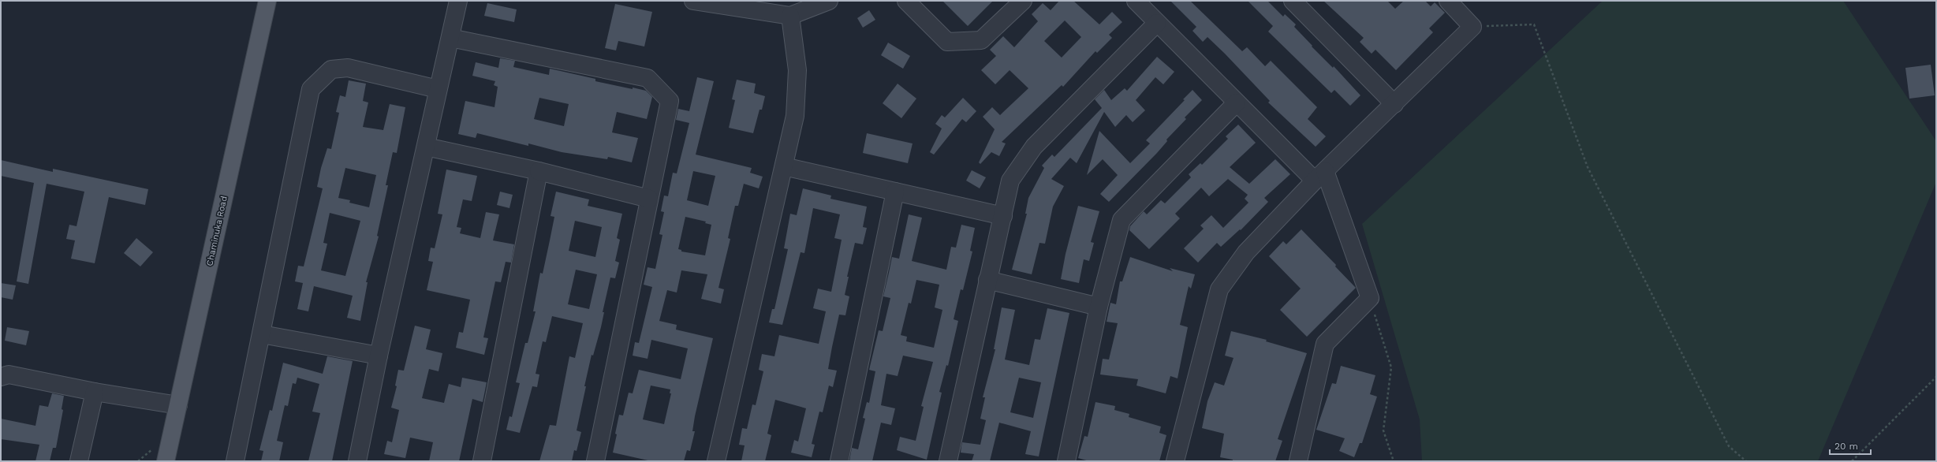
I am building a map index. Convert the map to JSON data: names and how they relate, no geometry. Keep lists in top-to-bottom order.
{
  "streets": {
    "main road": ["Chaminuka Road"]
  },
  "scale_bar": "20 m"
}
